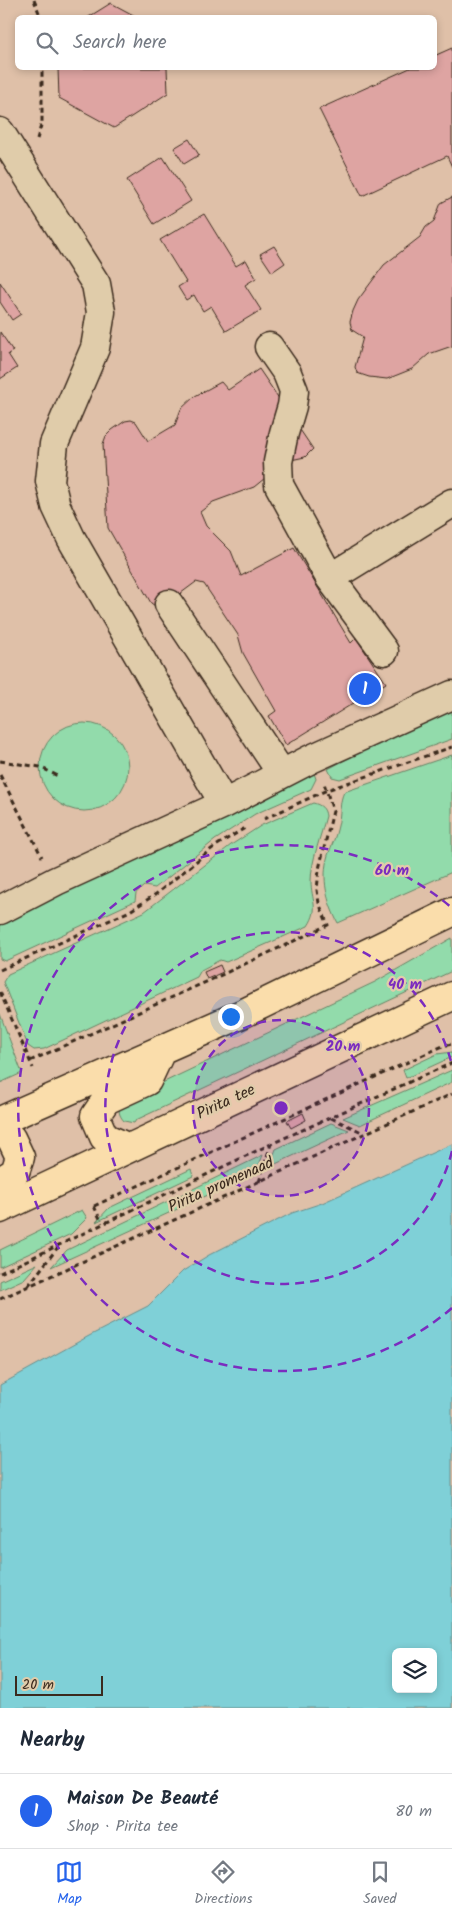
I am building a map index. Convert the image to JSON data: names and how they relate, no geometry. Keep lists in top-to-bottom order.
{
  "streets": {
    "main road": ["Pirita tee"],
    "path": ["Pirita promenaad"]
  },
  "scale_bar": "20 m",
  "page": {
    "search": "Search here",
    "pins": "1",
    "scale": "20 m",
    "heading": "Nearby",
    "list": [
      {
        "mark": "1",
        "name": "Maison De Beauté",
        "note": "Shop · Pirita tee",
        "value": "80 m"
      }
    ],
    "nav": ["Map", "Directions", "Saved"]
  },
  "rings": ["60 m", "40 m", "20 m"]
}
